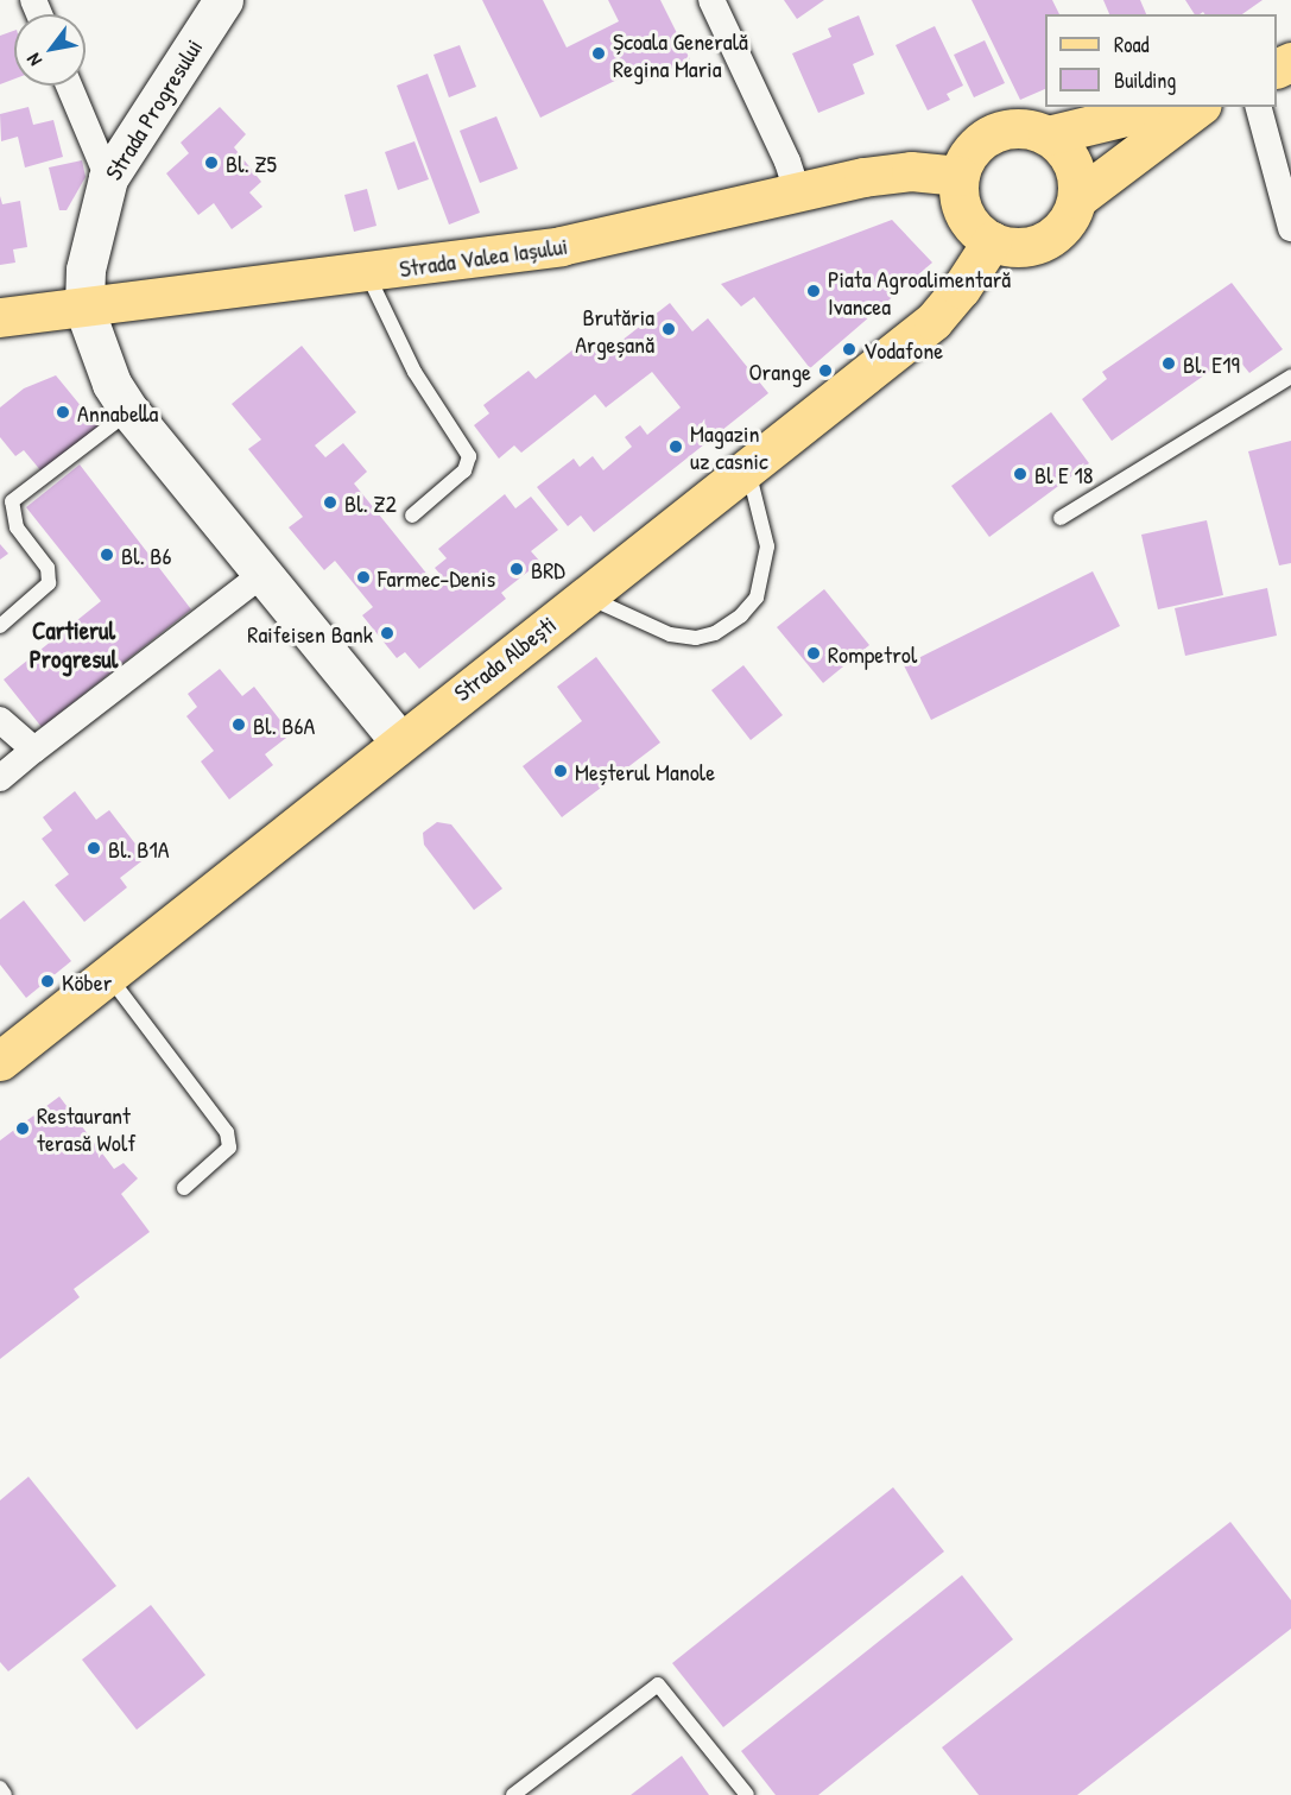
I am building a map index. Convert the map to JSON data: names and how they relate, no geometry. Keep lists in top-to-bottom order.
{
  "streets": {
    "main road": ["Strada Valea Iașului", "Strada Albești"],
    "street": ["Strada Progresului"]
  },
  "crossings": [
    ["Strada Progresului", "Strada Valea Iașului"],
    ["Strada Valea Iașului", "Strada Albești"]
  ],
  "districts": ["Cartierul Progresul"],
  "places": [
    "Școala Generală Regina Maria",
    "Bl. Z5",
    "Piata Agroalimentară Ivancea",
    "Brutăria Argeșană",
    "Vodafone",
    "Bl. E19",
    "Orange",
    "Annabella",
    "Magazin uz casnic",
    "Bl E 18",
    "Bl. Z2",
    "Bl. B6",
    "BRD",
    "Farmec-Denis",
    "Raifeisen Bank",
    "Rompetrol",
    "Bl. B6A",
    "Meșterul Manole",
    "Bl. B1A",
    "Köber",
    "Restaurant terasă Wolf"
  ],
  "legend": ["Road", "Building"],
  "north": "bottom left"
}
